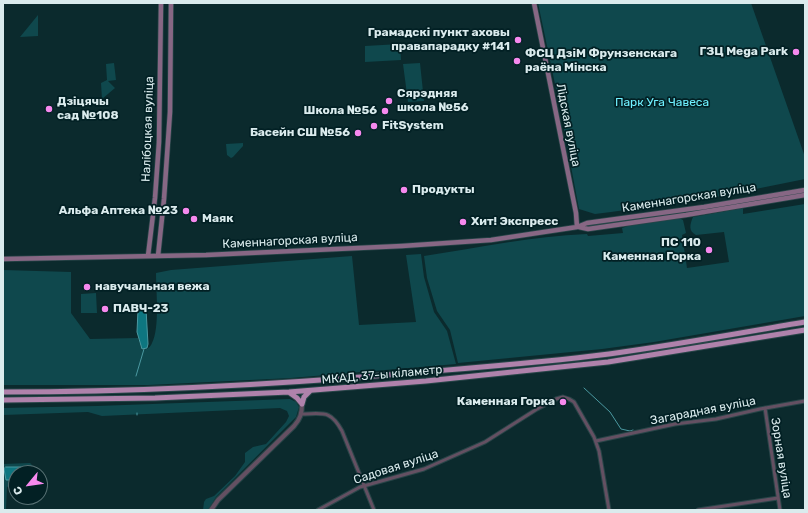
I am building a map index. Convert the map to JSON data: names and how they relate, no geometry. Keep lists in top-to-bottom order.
{
  "streets": {
    "highway": ["МКАД, 37-ы кіламетр"],
    "main road": ["Лідская вуліца", "Налібоцкая вуліца", "Каменнагорская вуліца"],
    "street": ["Загарадная вуліца", "Зорная вуліца", "Садовая вуліца"]
  },
  "crossings": [
    ["Лідская вуліца", "Каменнагорская вуліца"],
    ["Налібоцкая вуліца", "Каменнагорская вуліца"],
    ["Загарадная вуліца", "Зорная вуліца"],
    ["Загарадная вуліца", "Садовая вуліца"]
  ],
  "parks": ["Парк Уга Чавеса"],
  "places": [
    "Грамадскі пункт аховы правапарадку #141",
    "ГЗЦ Mega Park",
    "ФСЦ ДзіМ Фрунзенскага раёна Мінска",
    "Сярэдняя школа №56",
    "Дзіцячы сад №108",
    "Школа №56",
    "FitSystem",
    "Басейн СШ №56",
    "Продукты",
    "Альфа Аптека №23",
    "Маяк",
    "Хит! Экспресс",
    "ПС 110 Каменная Горка",
    "навучальная вежа",
    "ПАВЧ-23",
    "Каменная Горка"
  ],
  "north": "bottom left"
}
